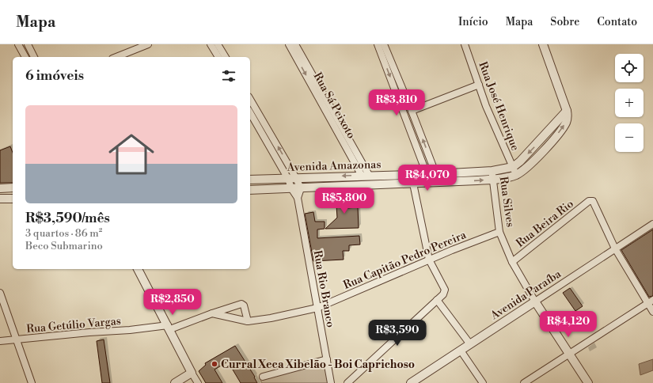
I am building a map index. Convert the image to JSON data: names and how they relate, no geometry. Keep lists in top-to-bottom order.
{
  "streets": {
    "street": [
      "Rua Sá Peixoto",
      "Rua José Henrique",
      "Avenida Amazonas",
      "Rua Silves",
      "Rua Beira Rio",
      "Rua Capitão Pedro Pereira",
      "Rua Rio Branco",
      "Avenida Paraíba",
      "Rua Getúlio Vargas"
    ]
  },
  "crossings": [
    ["Rua Sá Peixoto", "Avenida Amazonas"],
    ["Rua José Henrique", "Avenida Amazonas"],
    ["Avenida Amazonas", "Rua Silves"],
    ["Avenida Amazonas", "Rua Rio Branco"],
    ["Rua Silves", "Rua Beira Rio"],
    ["Rua Silves", "Rua Capitão Pedro Pereira"],
    ["Rua Silves", "Avenida Paraíba"],
    ["Rua Beira Rio", "Avenida Paraíba"],
    ["Rua Capitão Pedro Pereira", "Rua Rio Branco"]
  ],
  "places": ["Curral Xeca Xibelão - Boi Caprichoso"],
  "page": {
    "header": "Mapa",
    "nav": [
      "Início",
      "Mapa",
      "Sobre",
      "Contato"
    ],
    "map_buttons": ["+", "−"],
    "heading": "6 imóveis",
    "price": [
      "R$3,810",
      "R$4,070",
      "R$5,800",
      "R$2,850",
      "R$4,120",
      "R$3,590"
    ],
    "list": [
      {
        "name": "R$3,590/mês",
        "note": "3 quartos · 86 m² · Beco Submarino"
      }
    ]
  }
}
